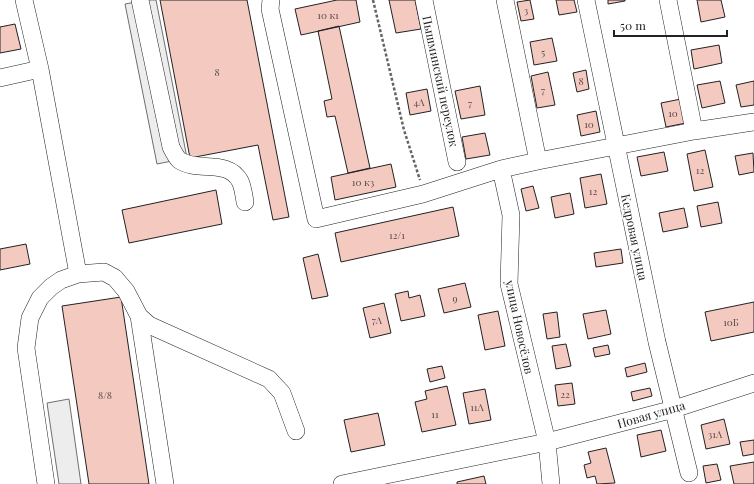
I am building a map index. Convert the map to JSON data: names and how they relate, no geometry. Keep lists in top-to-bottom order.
{
  "streets": {
    "street": [
      "Пышминский переулок",
      "Кедровая улица",
      "улица Новосёлов",
      "Новая улица"
    ]
  },
  "crossings": [
    ["Кедровая улица", "Новая улица"],
    ["улица Новосёлов", "Новая улица"]
  ],
  "house_numbers": [
    "3",
    "10 к1",
    "5",
    "8",
    "8",
    "7",
    "4А",
    "7",
    "10",
    "10",
    "12",
    "10 к3",
    "12",
    "12/1",
    "9",
    "7А",
    "10Б",
    "22",
    "8/8",
    "11А",
    "11",
    "31А"
  ],
  "scale_bar": "50 m"
}
